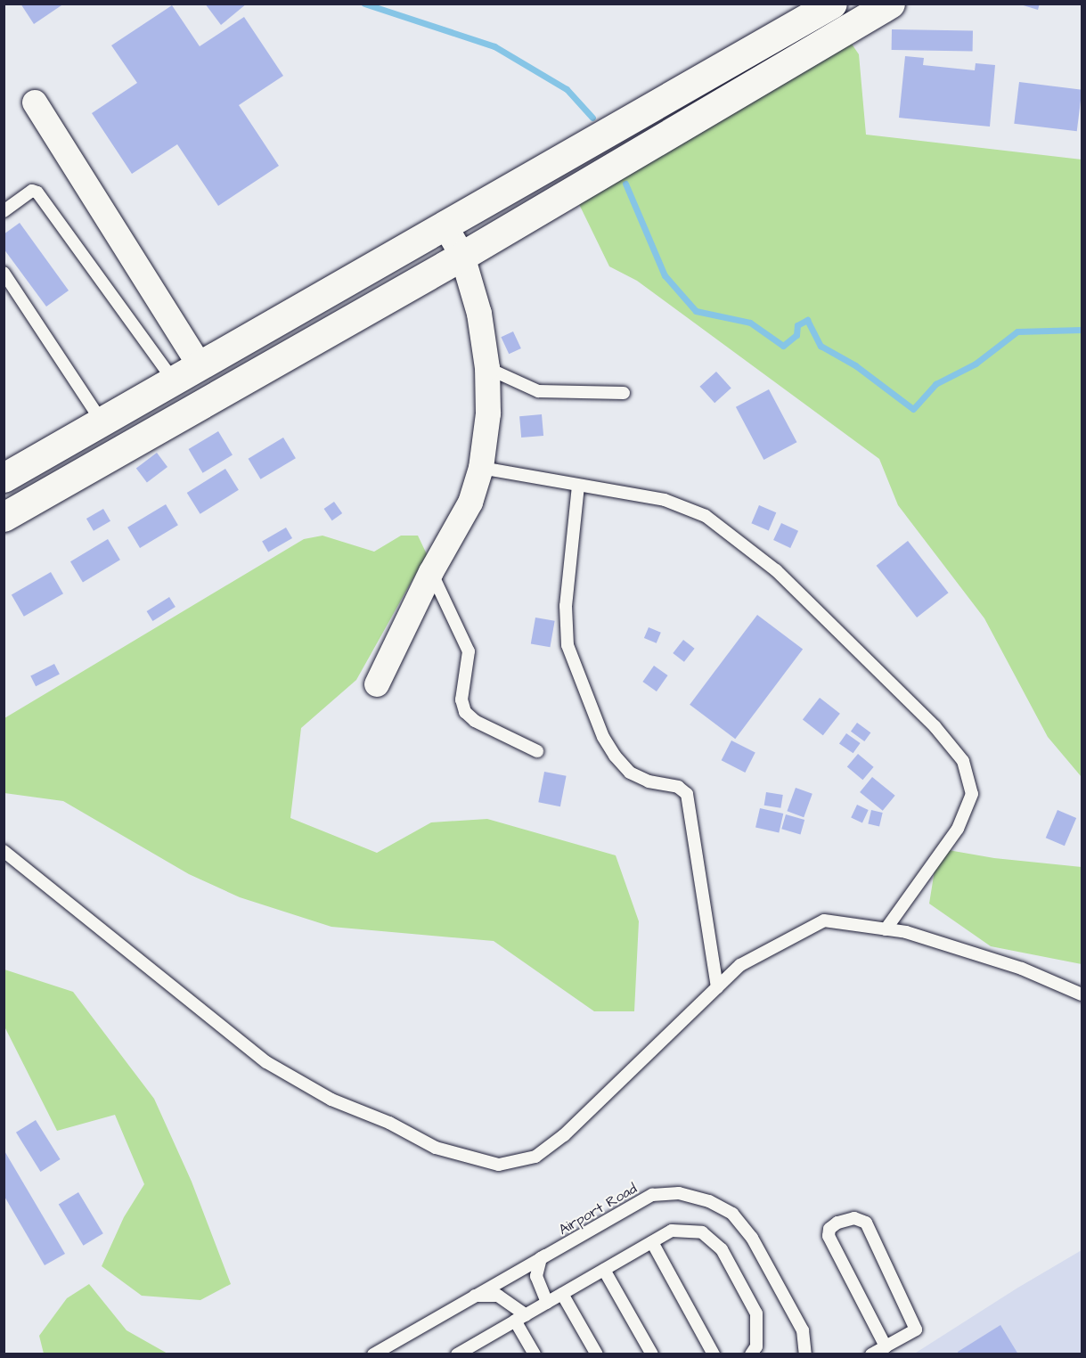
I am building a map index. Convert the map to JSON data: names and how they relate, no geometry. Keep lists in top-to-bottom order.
{
  "streets": {
    "lane": ["Airport Road"]
  }
}
